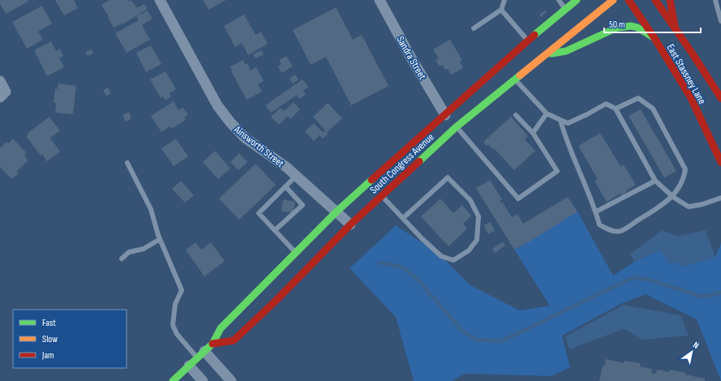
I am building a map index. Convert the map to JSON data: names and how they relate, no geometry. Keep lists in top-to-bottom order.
{
  "streets": {
    "main road": ["East Stassney Lane", "South Congress Avenue"],
    "street": ["Sandra Street", "Ainsworth Street"]
  },
  "crossings": [
    ["Sandra Street", "South Congress Avenue"],
    ["Ainsworth Street", "South Congress Avenue"]
  ],
  "legend": ["Fast", "Slow", "Jam"],
  "scale_bar": "50 m",
  "north": "top right"
}
